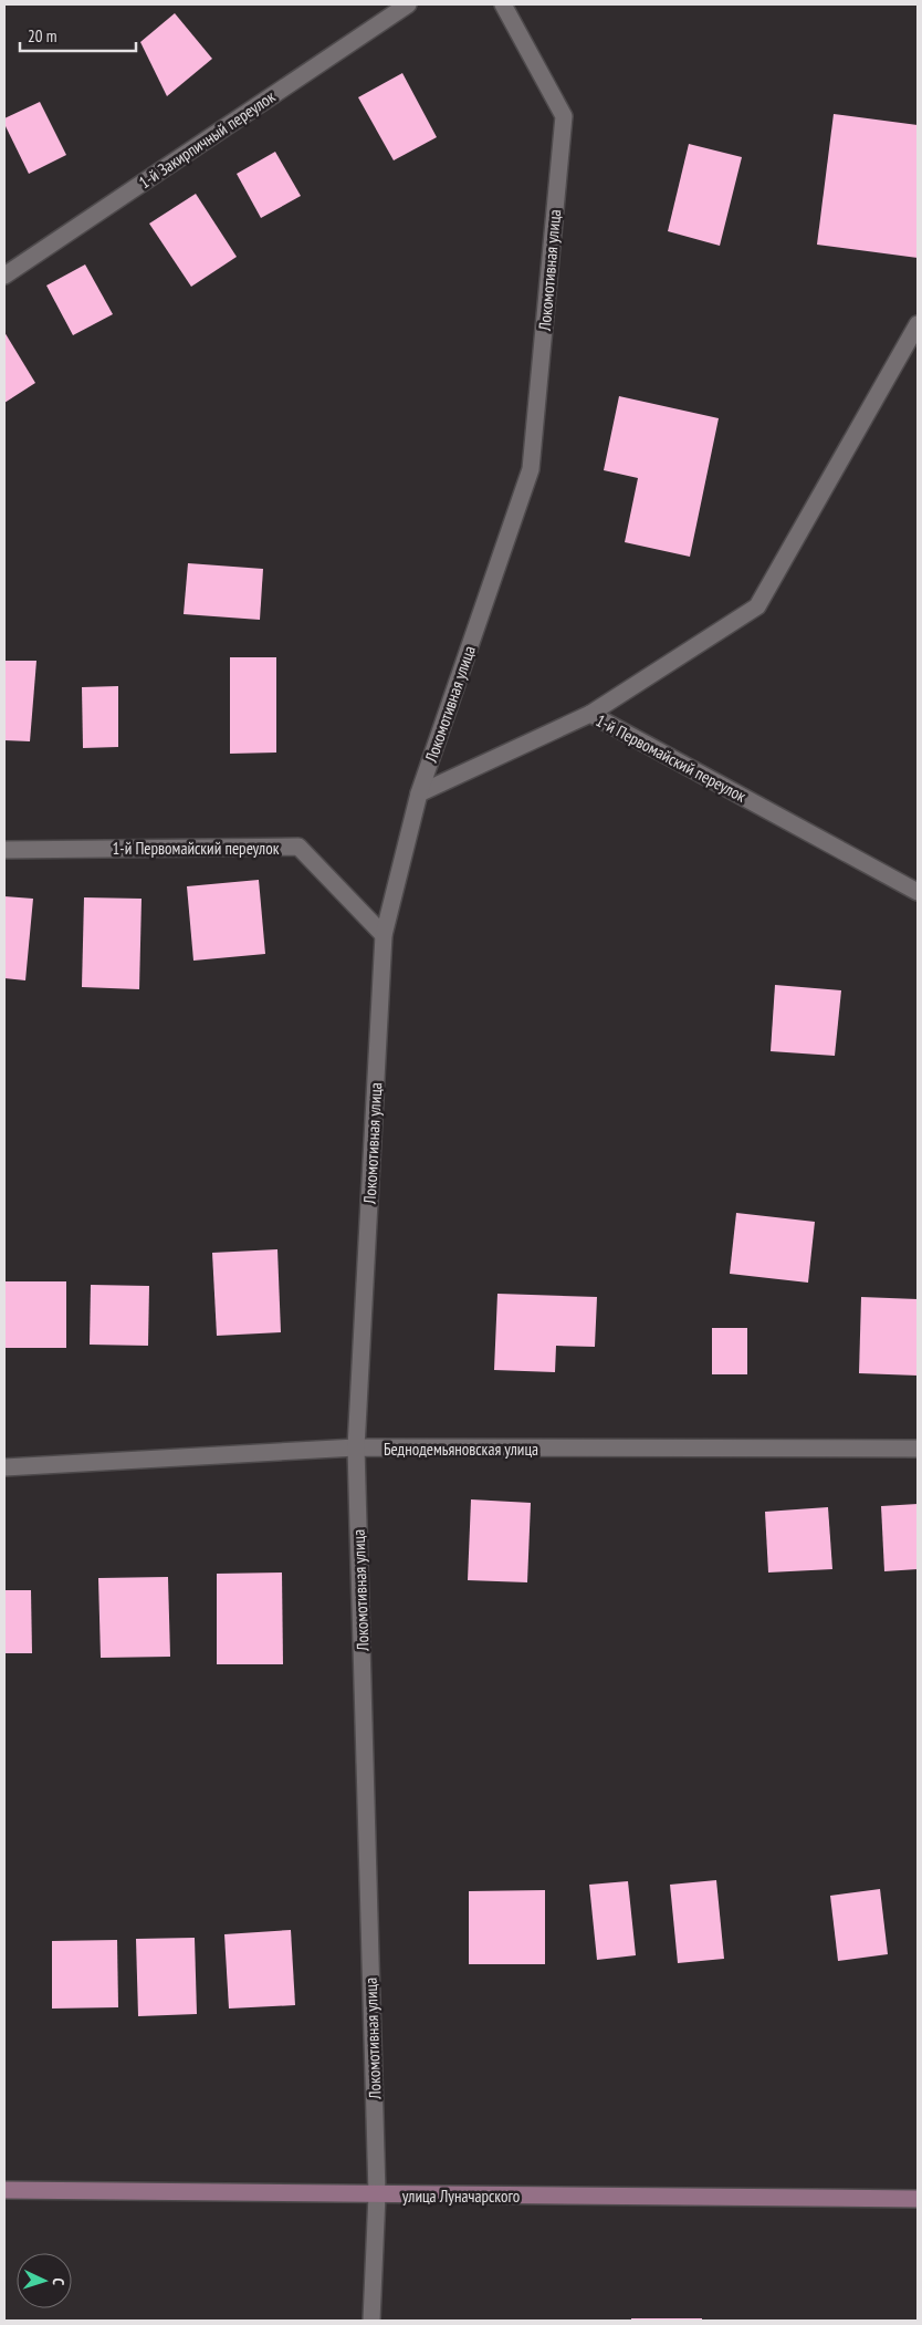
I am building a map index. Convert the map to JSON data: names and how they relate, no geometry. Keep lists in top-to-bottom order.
{
  "streets": {
    "main road": ["улица Луначарского"],
    "street": [
      "1-й Закирпичный переулок",
      "Локомотивная улица",
      "1-й Первомайский переулок",
      "Беднодемьяновская улица"
    ]
  },
  "crossings": [
    ["Локомотивная улица", "1-й Первомайский переулок"],
    ["Локомотивная улица", "Беднодемьяновская улица"],
    ["Локомотивная улица", "улица Луначарского"]
  ],
  "scale_bar": "20 m",
  "north": "right"
}
